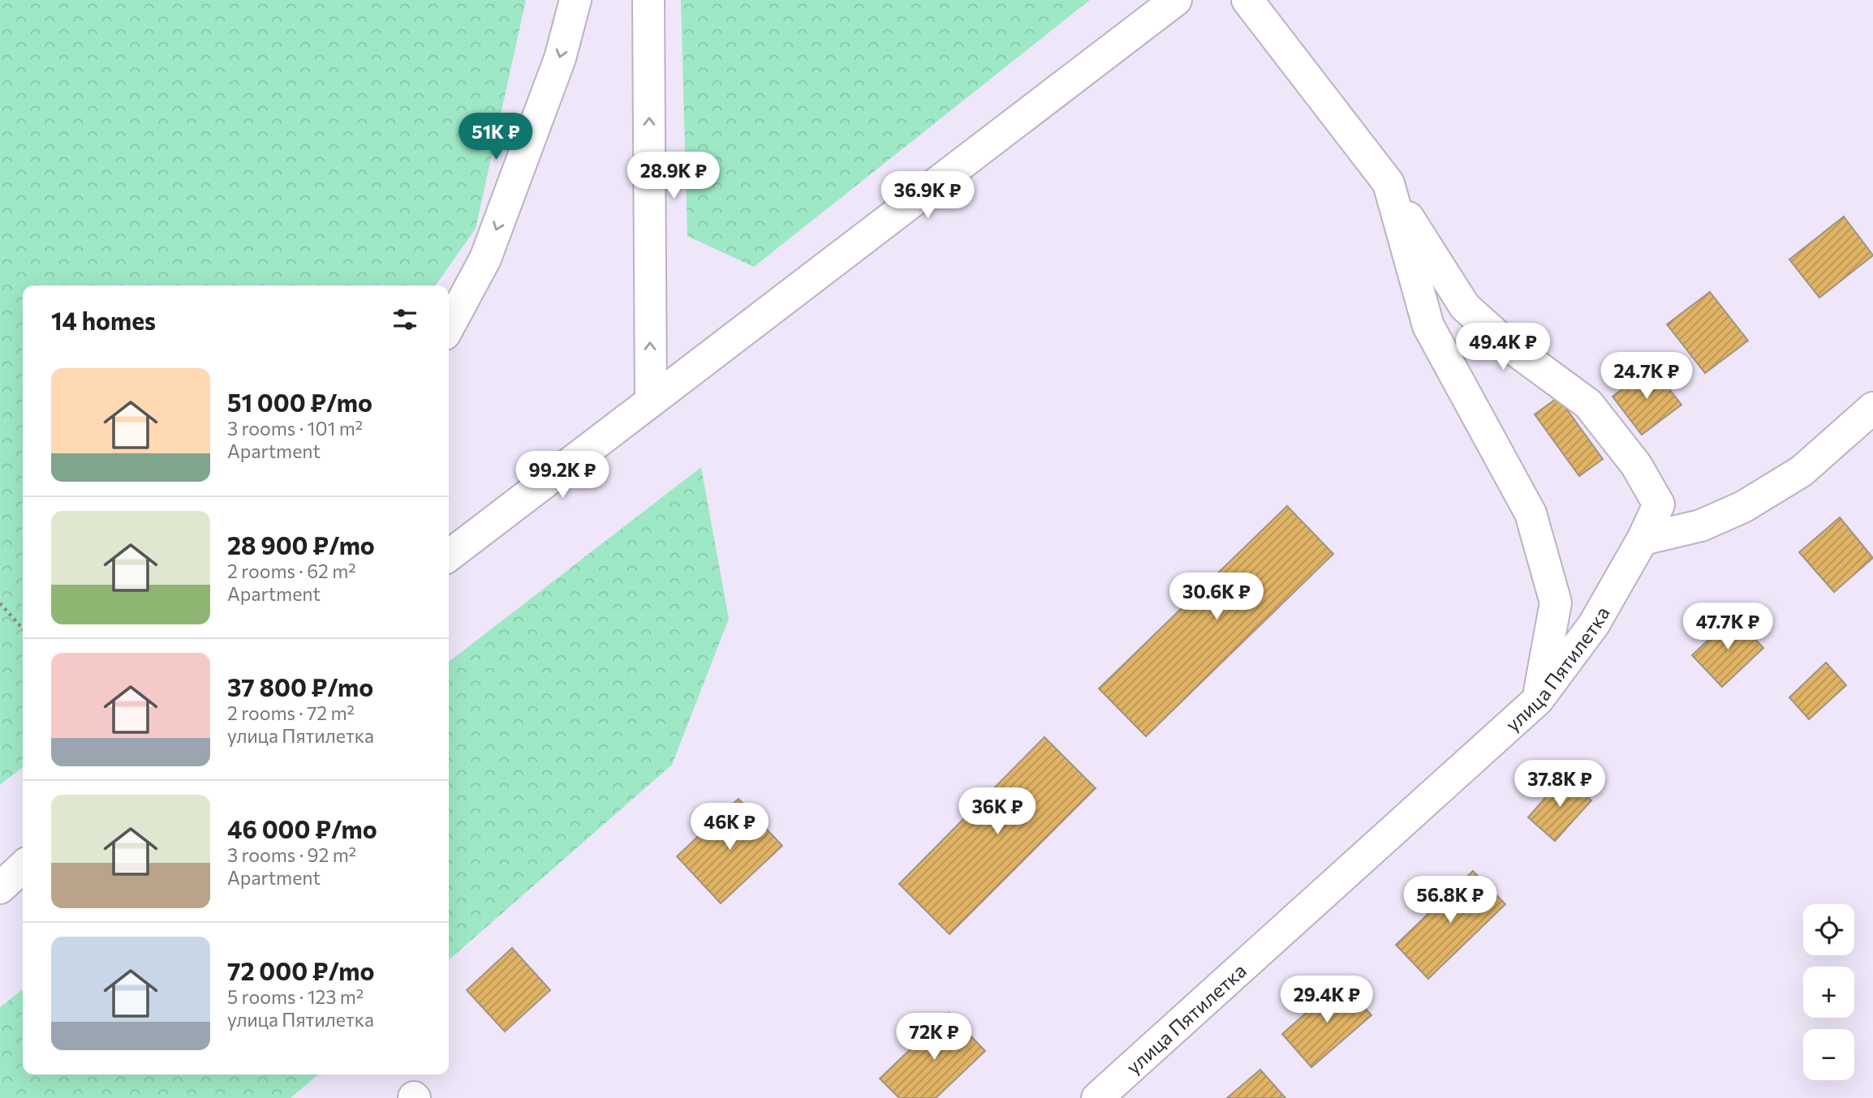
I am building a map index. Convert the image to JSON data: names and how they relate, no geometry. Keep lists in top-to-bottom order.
{
  "streets": {
    "street": ["улица Пятилетка"]
  },
  "page": {
    "price": [
      "51K ₽",
      "28.9K ₽",
      "36.9K ₽",
      "49.4K ₽",
      "24.7K ₽",
      "99.2K ₽",
      "30.6K ₽",
      "47.7K ₽",
      "37.8K ₽",
      "36K ₽",
      "46K ₽",
      "56.8K ₽",
      "29.4K ₽",
      "72K ₽"
    ],
    "heading": "14 homes",
    "list": [
      {
        "name": "51 000 ₽/mo",
        "note": "3 rooms · 101 m² · Apartment"
      },
      {
        "name": "28 900 ₽/mo",
        "note": "2 rooms · 62 m² · Apartment"
      },
      {
        "name": "37 800 ₽/mo",
        "note": "2 rooms · 72 m² · улица Пятилетка"
      },
      {
        "name": "46 000 ₽/mo",
        "note": "3 rooms · 92 m² · Apartment"
      },
      {
        "name": "72 000 ₽/mo",
        "note": "5 rooms · 123 m² · улица Пятилетка"
      }
    ],
    "map_buttons": ["+", "−"]
  }
}
